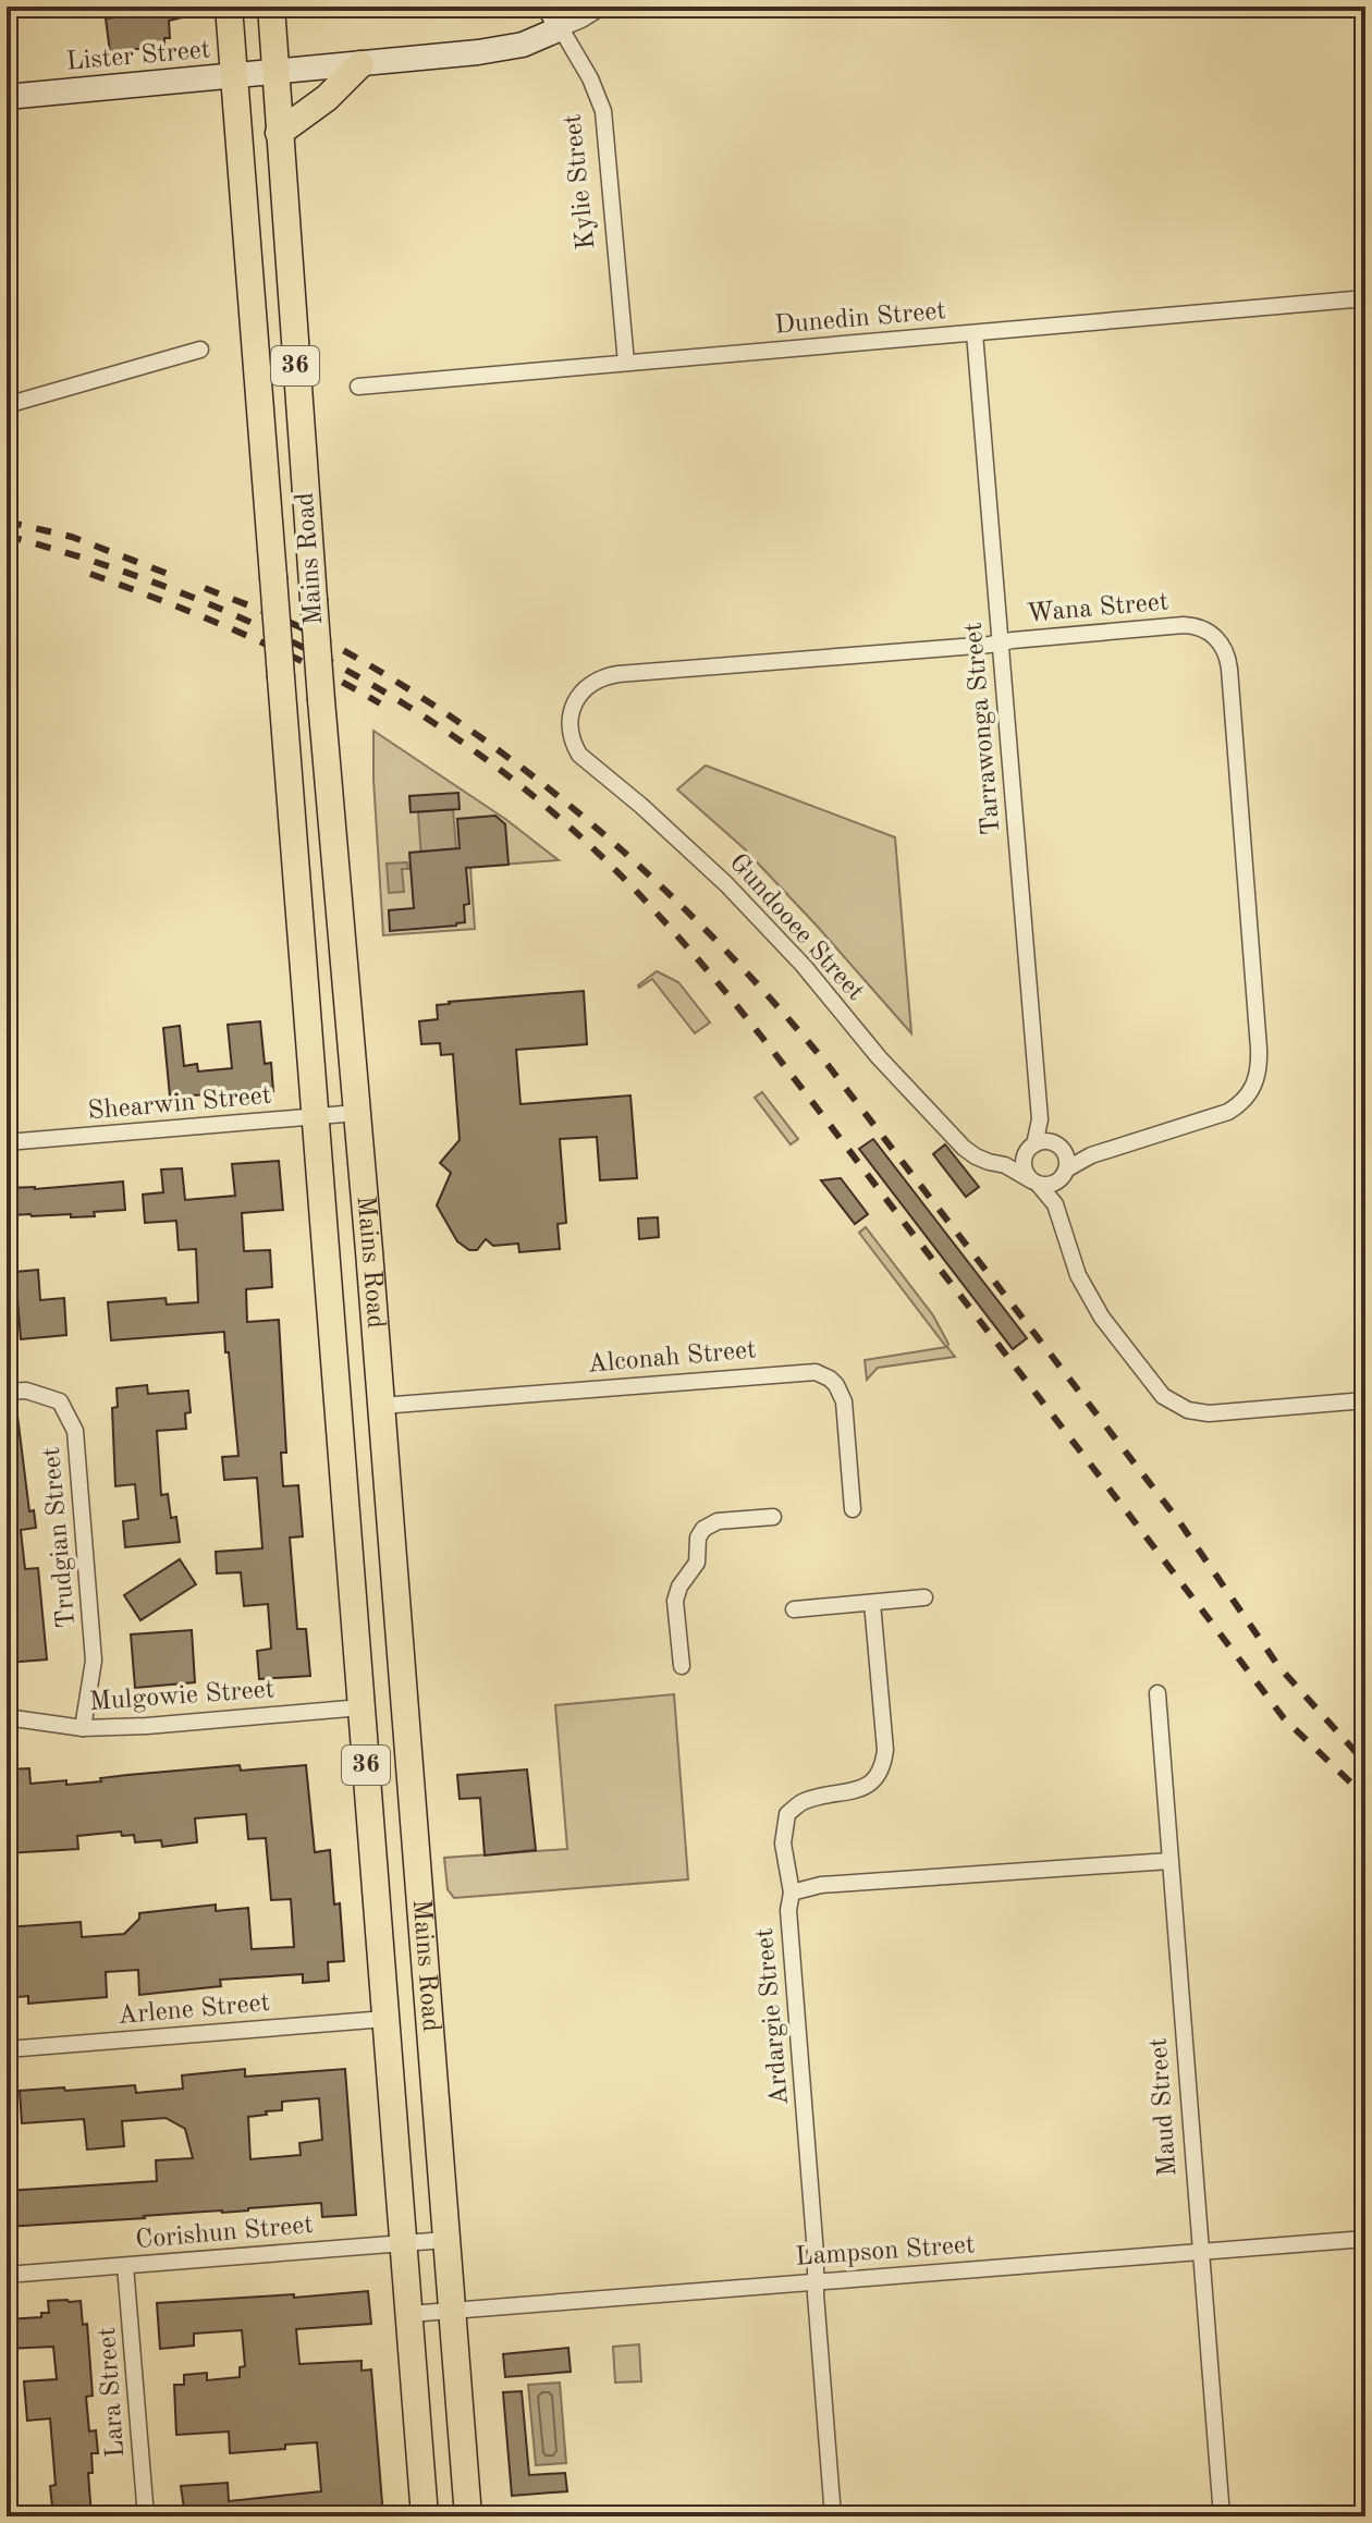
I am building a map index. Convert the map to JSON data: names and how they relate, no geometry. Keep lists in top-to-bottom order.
{
  "streets": {
    "main road": ["36", "Mains Road"],
    "street": [
      "Lister Street",
      "Kylie Street",
      "Dunedin Street",
      "Wana Street",
      "Tarrawonga Street",
      "Gundooee Street",
      "Shearwin Street",
      "Alconah Street",
      "Trudgian Street",
      "Mulgowie Street",
      "Arlene Street",
      "Ardargie Street",
      "Maud Street",
      "Corishun Street",
      "Lampson Street",
      "Lara Street"
    ]
  },
  "crossings": [
    ["Lister Street", "Kylie Street"],
    ["Lister Street", "Mains Road"],
    ["Kylie Street", "Dunedin Street"],
    ["Dunedin Street", "Tarrawonga Street"],
    ["Mains Road", "Shearwin Street"],
    ["Mains Road", "Alconah Street"],
    ["Mains Road", "Mulgowie Street"],
    ["Mains Road", "Arlene Street"],
    ["Mains Road", "Corishun Street"],
    ["Mains Road", "Lampson Street"],
    ["Wana Street", "Tarrawonga Street"],
    ["Wana Street", "Gundooee Street"],
    ["Trudgian Street", "Mulgowie Street"],
    ["Ardargie Street", "Maud Street"],
    ["Ardargie Street", "Lampson Street"],
    ["Maud Street", "Lampson Street"],
    ["Corishun Street", "Lara Street"]
  ]
}
